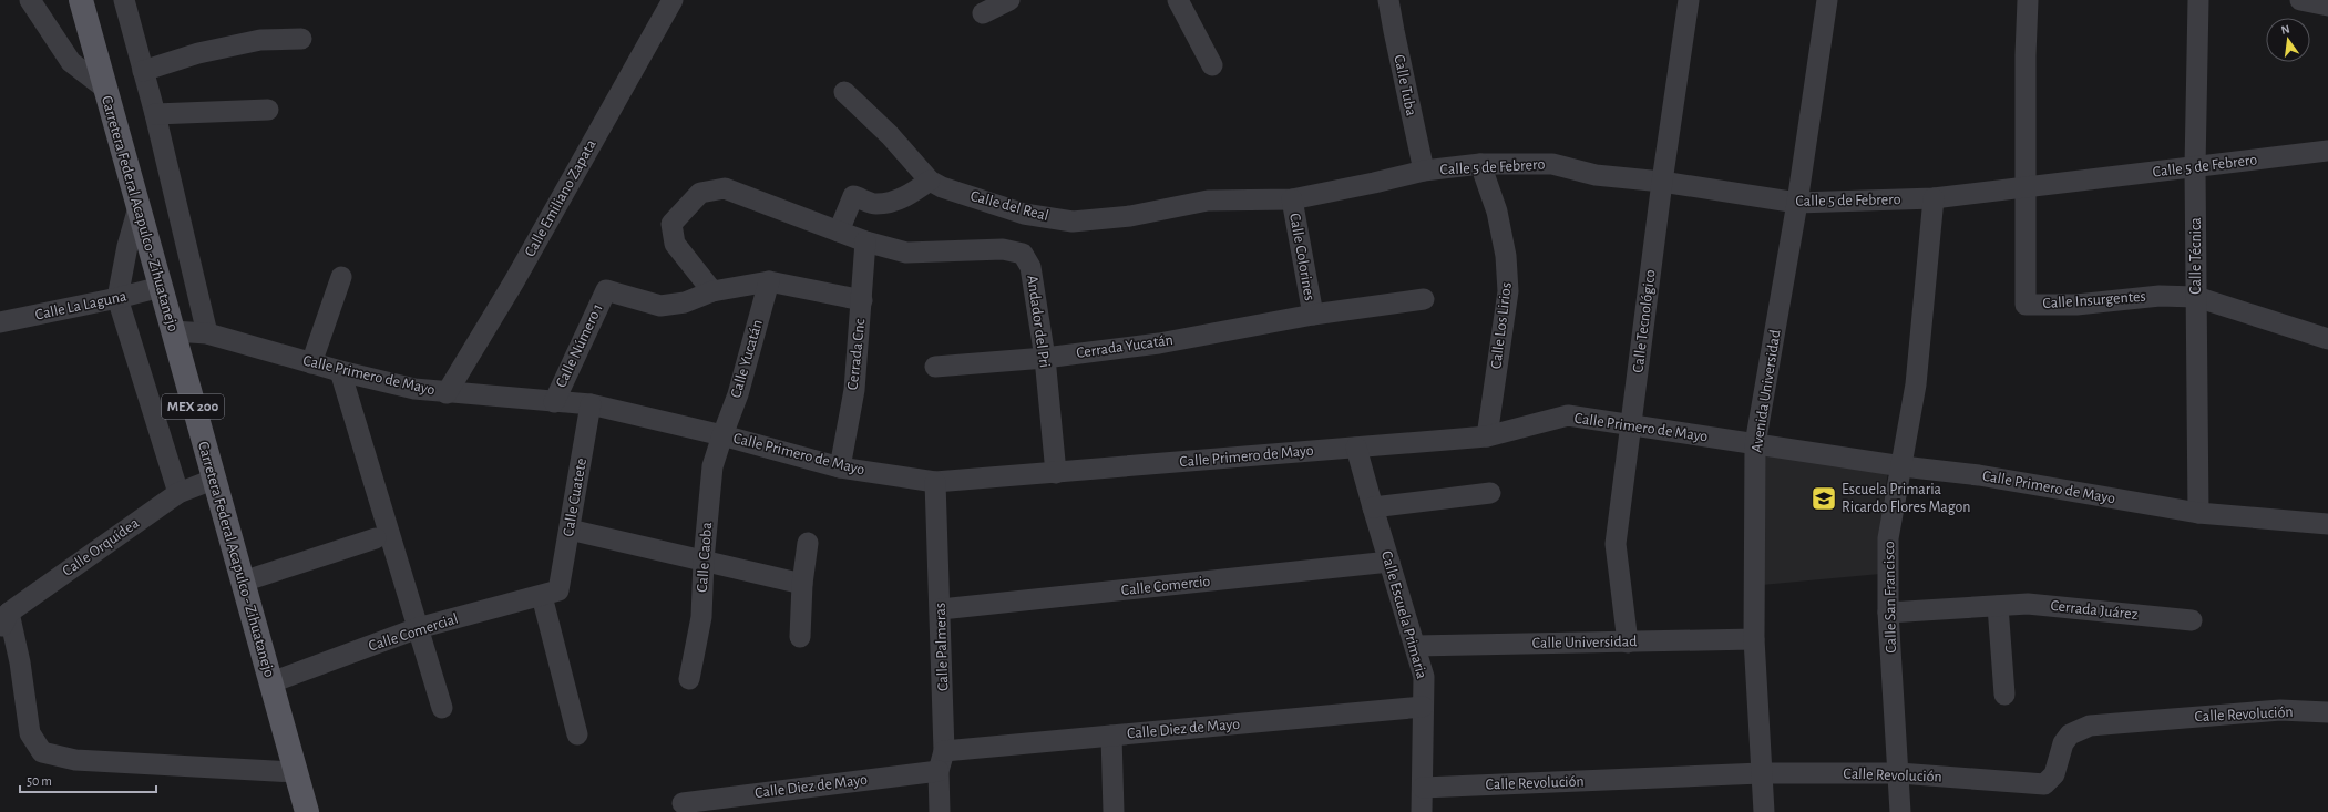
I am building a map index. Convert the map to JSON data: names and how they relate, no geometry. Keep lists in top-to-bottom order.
{
  "streets": {
    "main road": ["Carretera Federal Acapulco - Zihuatanejo", "MEX 200"],
    "street": [
      "Calle Tuba",
      "Calle 5 de Febrero",
      "Calle Emiliano Zapata",
      "Calle del Real",
      "Calle Técnica",
      "Calle Colorines",
      "Calle Insurgentes",
      "Calle La Laguna",
      "Andador del Pri",
      "Calle Tecnológico",
      "Calle Los Lirios",
      "Calle Número 1",
      "Cerrada Yucatán",
      "Cerrada Cnc",
      "Calle Yucatán",
      "Calle Primero de Mayo",
      "Avenida Universidad",
      "Calle Cuatete",
      "Calle Orquídea",
      "Calle Caoba",
      "Calle Comercio",
      "Calle San Francisco",
      "Cerrada Juárez",
      "Calle Escuela Primaria",
      "Calle Comercial",
      "Calle Universidad",
      "Calle Palmeras",
      "Calle Revolución",
      "Calle Diez de Mayo"
    ]
  },
  "crossings": [
    ["Calle Tuba", "Calle 5 de Febrero"],
    ["Calle 5 de Febrero", "Calle del Real"],
    ["Calle 5 de Febrero", "Calle Técnica"],
    ["Calle 5 de Febrero", "Calle Colorines"],
    ["Calle 5 de Febrero", "Calle Insurgentes"],
    ["Calle 5 de Febrero", "Calle Tecnológico"],
    ["Calle 5 de Febrero", "Calle Los Lirios"],
    ["Calle 5 de Febrero", "Avenida Universidad"],
    ["Calle 5 de Febrero", "Calle San Francisco"],
    ["Calle Emiliano Zapata", "Calle Primero de Mayo"],
    ["Calle del Real", "Calle Colorines"],
    ["Carretera Federal Acapulco - Zihuatanejo", "Calle La Laguna"],
    ["Carretera Federal Acapulco - Zihuatanejo", "Calle Primero de Mayo"],
    ["Carretera Federal Acapulco - Zihuatanejo", "Calle Orquídea"],
    ["Carretera Federal Acapulco - Zihuatanejo", "Calle Comercial"],
    ["Calle Técnica", "Calle Insurgentes"],
    ["Calle Técnica", "Calle Primero de Mayo"],
    ["Calle Colorines", "Cerrada Yucatán"],
    ["Andador del Pri", "Calle Número 1"],
    ["Andador del Pri", "Cerrada Yucatán"],
    ["Andador del Pri", "Cerrada Cnc"],
    ["Andador del Pri", "Calle Primero de Mayo"],
    ["Calle Tecnológico", "Calle Primero de Mayo"],
    ["Calle Tecnológico", "Calle Universidad"],
    ["Calle Los Lirios", "Calle Primero de Mayo"],
    ["Calle Número 1", "Calle Primero de Mayo"],
    ["Cerrada Cnc", "Calle Primero de Mayo"],
    ["Calle Yucatán", "Calle Primero de Mayo"],
    ["Calle Yucatán", "Calle Caoba"],
    ["Calle Primero de Mayo", "Avenida Universidad"],
    ["Calle Primero de Mayo", "Calle Cuatete"],
    ["Calle Primero de Mayo", "Calle Caoba"],
    ["Calle Primero de Mayo", "Calle San Francisco"],
    ["Calle Primero de Mayo", "Calle Escuela Primaria"],
    ["Calle Primero de Mayo", "Calle Palmeras"],
    ["Avenida Universidad", "Calle Universidad"],
    ["Avenida Universidad", "Calle Revolución"],
    ["Calle Cuatete", "Calle Comercial"],
    ["Calle Comercio", "Calle Escuela Primaria"],
    ["Calle Comercio", "Calle Palmeras"],
    ["Calle San Francisco", "Cerrada Juárez"],
    ["Calle San Francisco", "Calle Revolución"],
    ["Calle Escuela Primaria", "Calle Universidad"],
    ["Calle Escuela Primaria", "Calle Revolución"],
    ["Calle Escuela Primaria", "Calle Diez de Mayo"],
    ["Calle Palmeras", "Calle Diez de Mayo"]
  ],
  "places": {
    "school or university": ["Escuela Primaria Ricardo Flores Magon"]
  },
  "scale_bar": "50 m",
  "north": "top"
}
